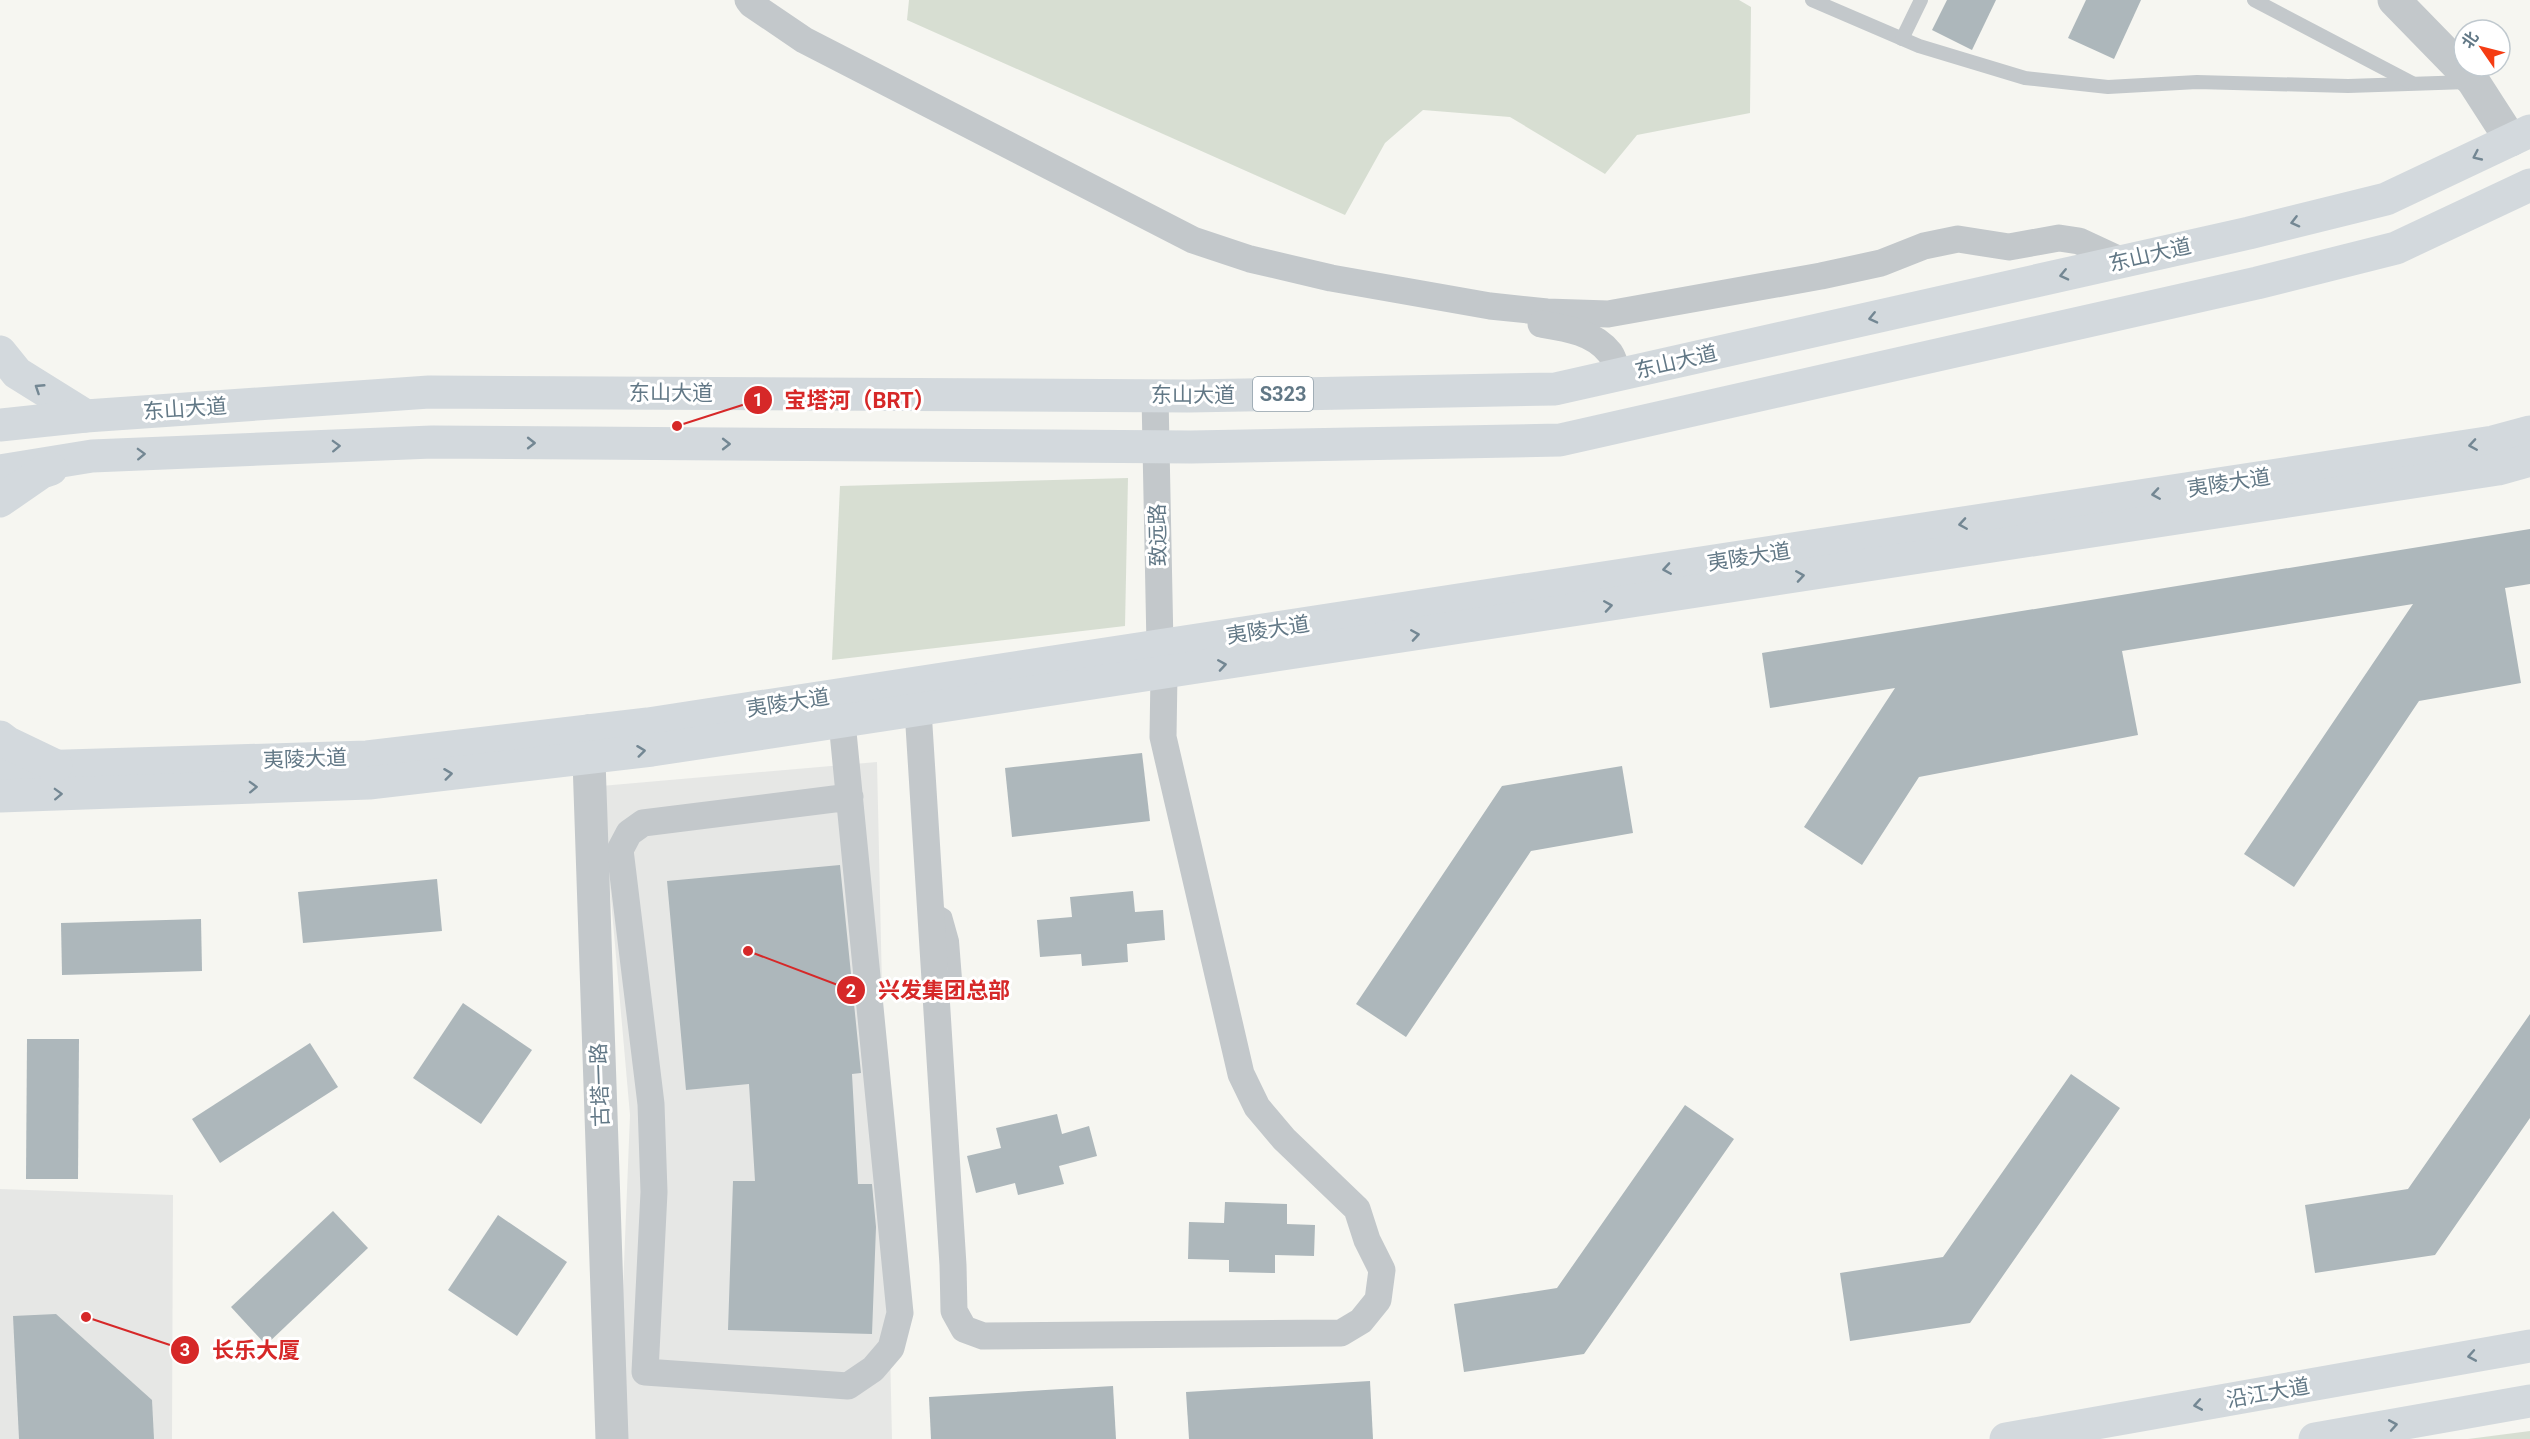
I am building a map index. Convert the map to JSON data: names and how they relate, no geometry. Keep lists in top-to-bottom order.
{
  "streets": {
    "main road": [
      "东山大道",
      "S323",
      "夷陵大道",
      "沿江大道"
    ],
    "street": ["致远路", "古塔一路"]
  },
  "crossings": [
    ["东山大道", "致远路"],
    ["夷陵大道", "致远路"],
    ["夷陵大道", "古塔一路"]
  ],
  "places": ["宝塔河（BRT）", "兴发集团总部", "长乐大厦"],
  "north": "top left"
}
